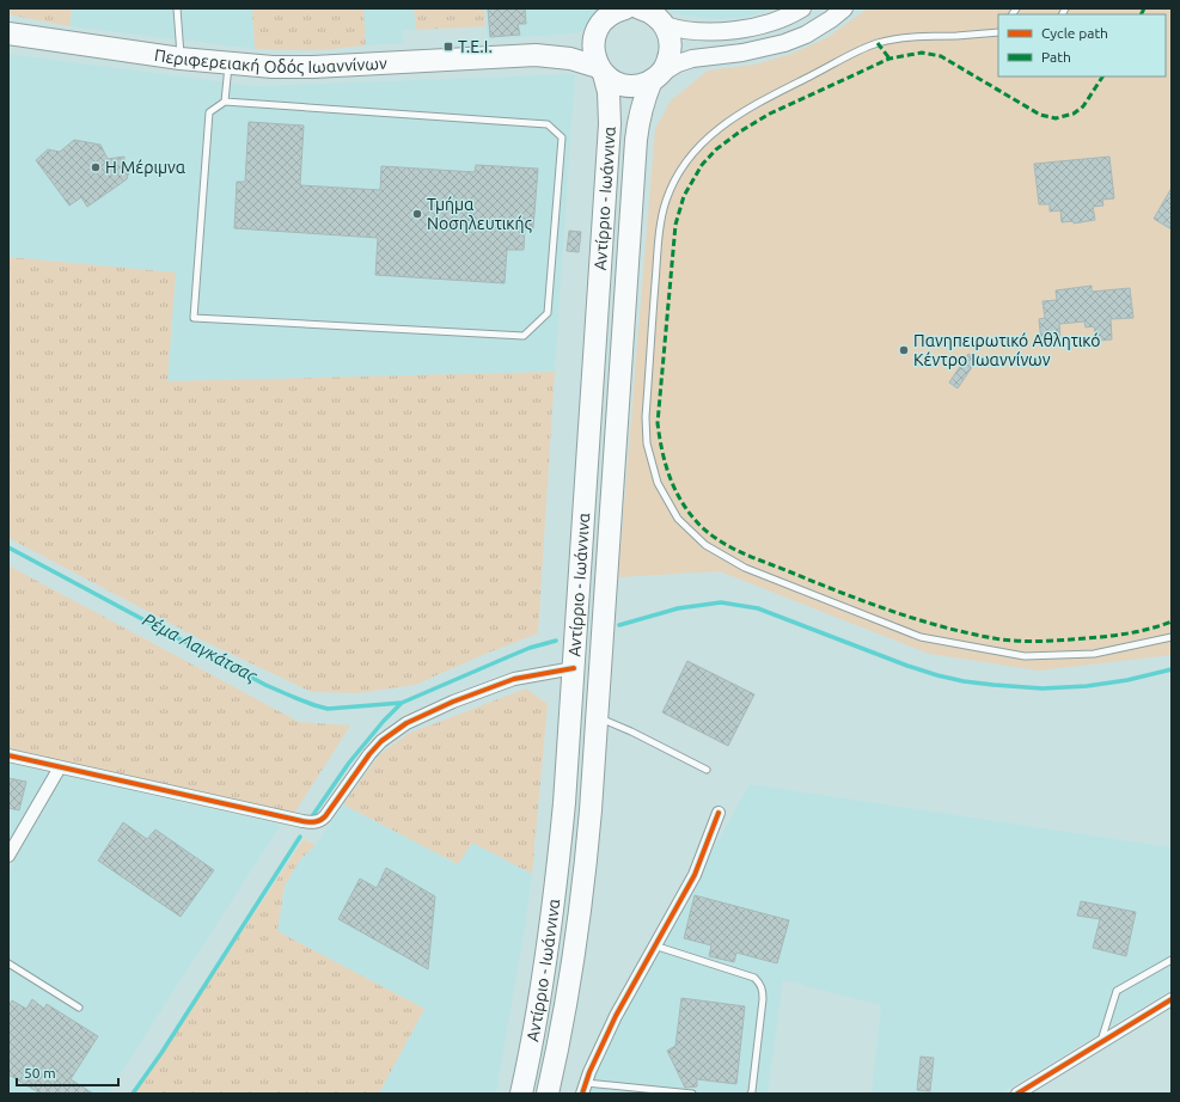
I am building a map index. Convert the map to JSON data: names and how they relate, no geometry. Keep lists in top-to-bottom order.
{
  "streets": {
    "highway": ["Περιφερειακή Οδός Ιωαννίνων", "Αντίρριο - Ιωάννινα"]
  },
  "crossings": [
    ["Περιφερειακή Οδός Ιωαννίνων", "Αντίρριο - Ιωάννινα"]
  ],
  "water": ["Ρέμα Λαγκάτσας"],
  "places": {
    "transit": ["Τ.Ε.Ι."],
    "other": ["Η Μέριμνα", "Τμήμα Νοσηλευτικής", "Πανηπειρωτικό Αθλητικό Κέντρο Ιωαννίνων"]
  },
  "legend": ["Cycle path", "Path"],
  "scale_bar": "50 m"
}
